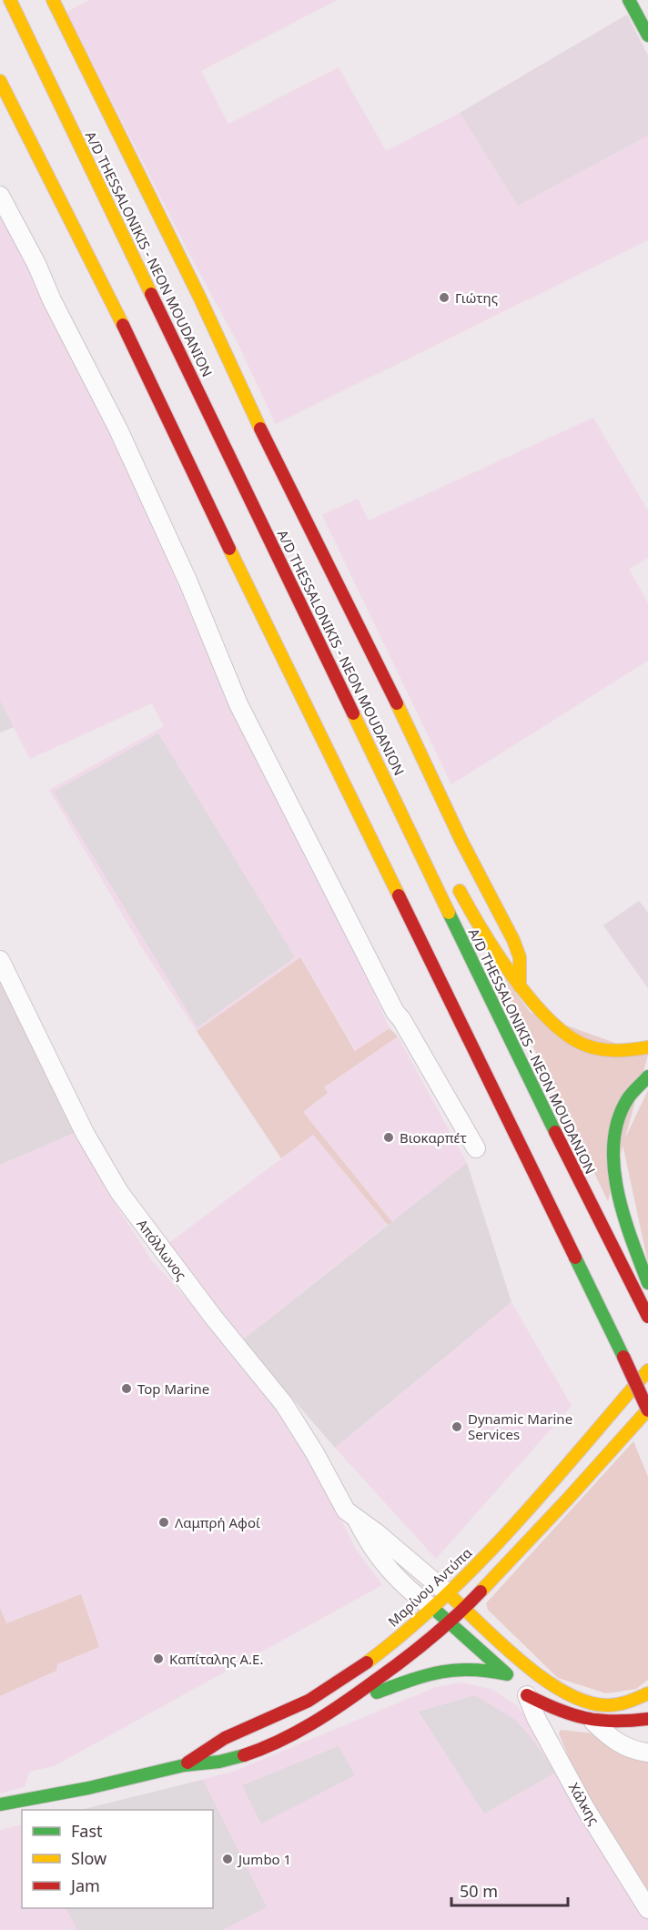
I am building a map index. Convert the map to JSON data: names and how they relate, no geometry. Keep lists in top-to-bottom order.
{
  "streets": {
    "main road": ["A/D THESSALONIKIS - NEON MOUDANION", "Μαρίνου Αντύπα"],
    "street": ["Απόλλωνος", "Χάλκης"]
  },
  "places": [
    "Γιώτης",
    "Βιοκαρπέτ",
    "Top Marine",
    "Dynamic Marine Services",
    "Λαμπρή Αφοί",
    "Καπίταλης Α.Ε.",
    "Jumbo 1"
  ],
  "legend": ["Fast", "Slow", "Jam"],
  "scale_bar": "50 m"
}
